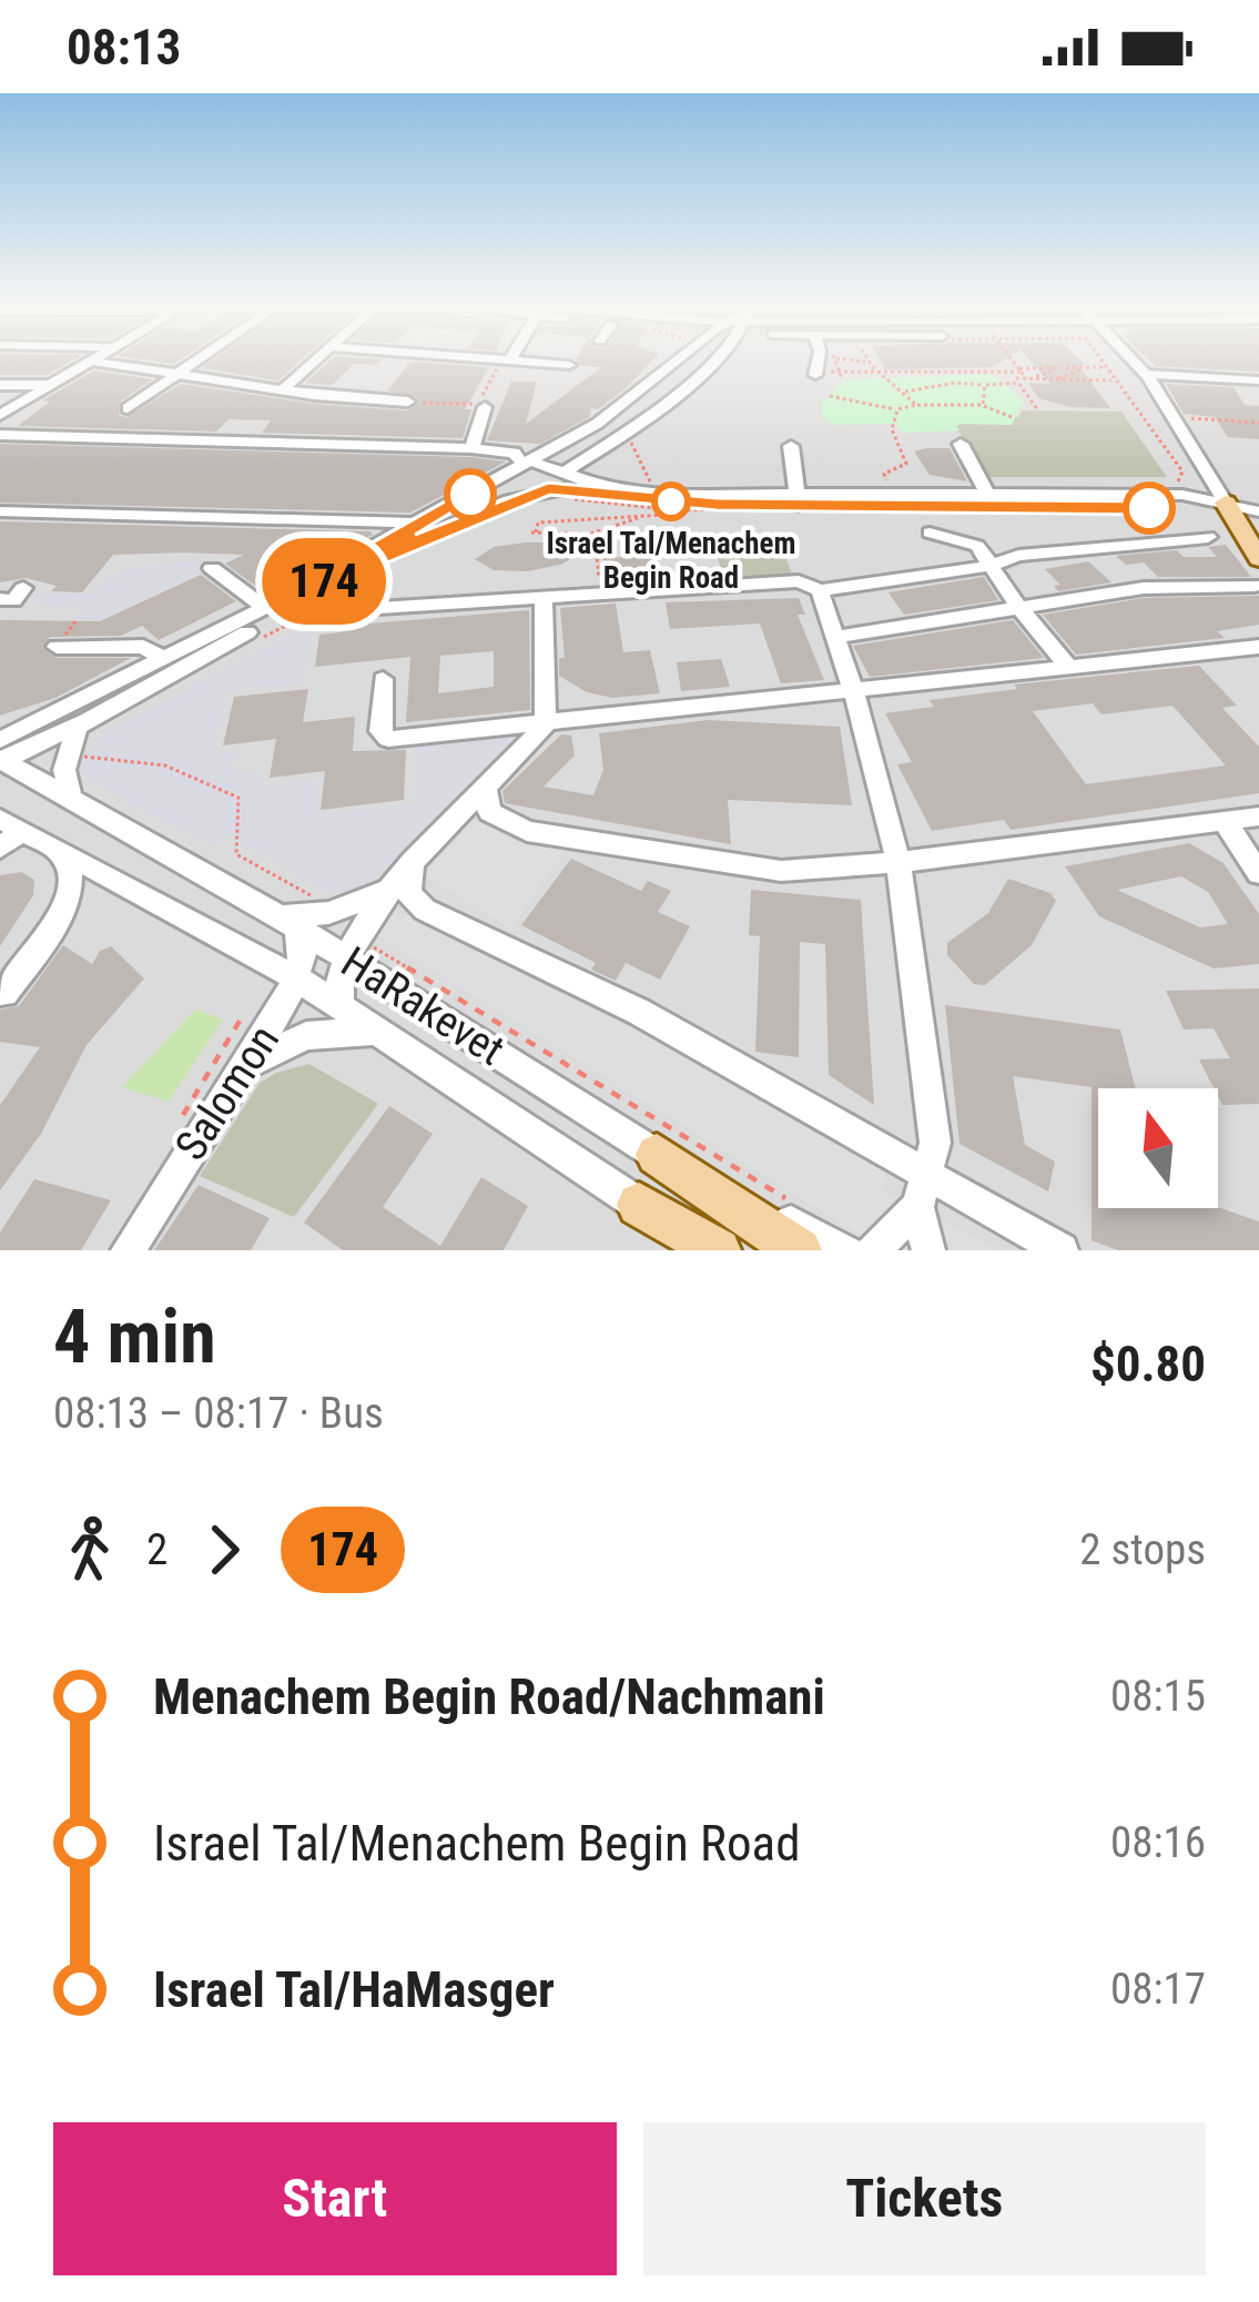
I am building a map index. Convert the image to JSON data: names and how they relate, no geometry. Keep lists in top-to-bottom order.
{
  "streets": {
    "street": ["HaRakevet", "Salomon"]
  },
  "crossings": [
    ["HaRakevet", "Salomon"]
  ],
  "places": ["Israel Tal/Menachem Begin Road"],
  "lines": ["bus line 174"],
  "north": "top",
  "page": {
    "status": "08:13",
    "on_map": "174",
    "heading": ["4 min", "08:13 – 08:17 · Bus", "$0.80"],
    "legs": ["2", "174", "2 stops"],
    "list": [
      {
        "name": "Menachem Begin Road/Nachmani",
        "value": "08:15"
      },
      {
        "name": "Israel Tal/Menachem Begin Road",
        "value": "08:16"
      },
      {
        "name": "Israel Tal/HaMasger",
        "value": "08:17"
      }
    ],
    "buttons": ["Start", "Tickets"]
  }
}
